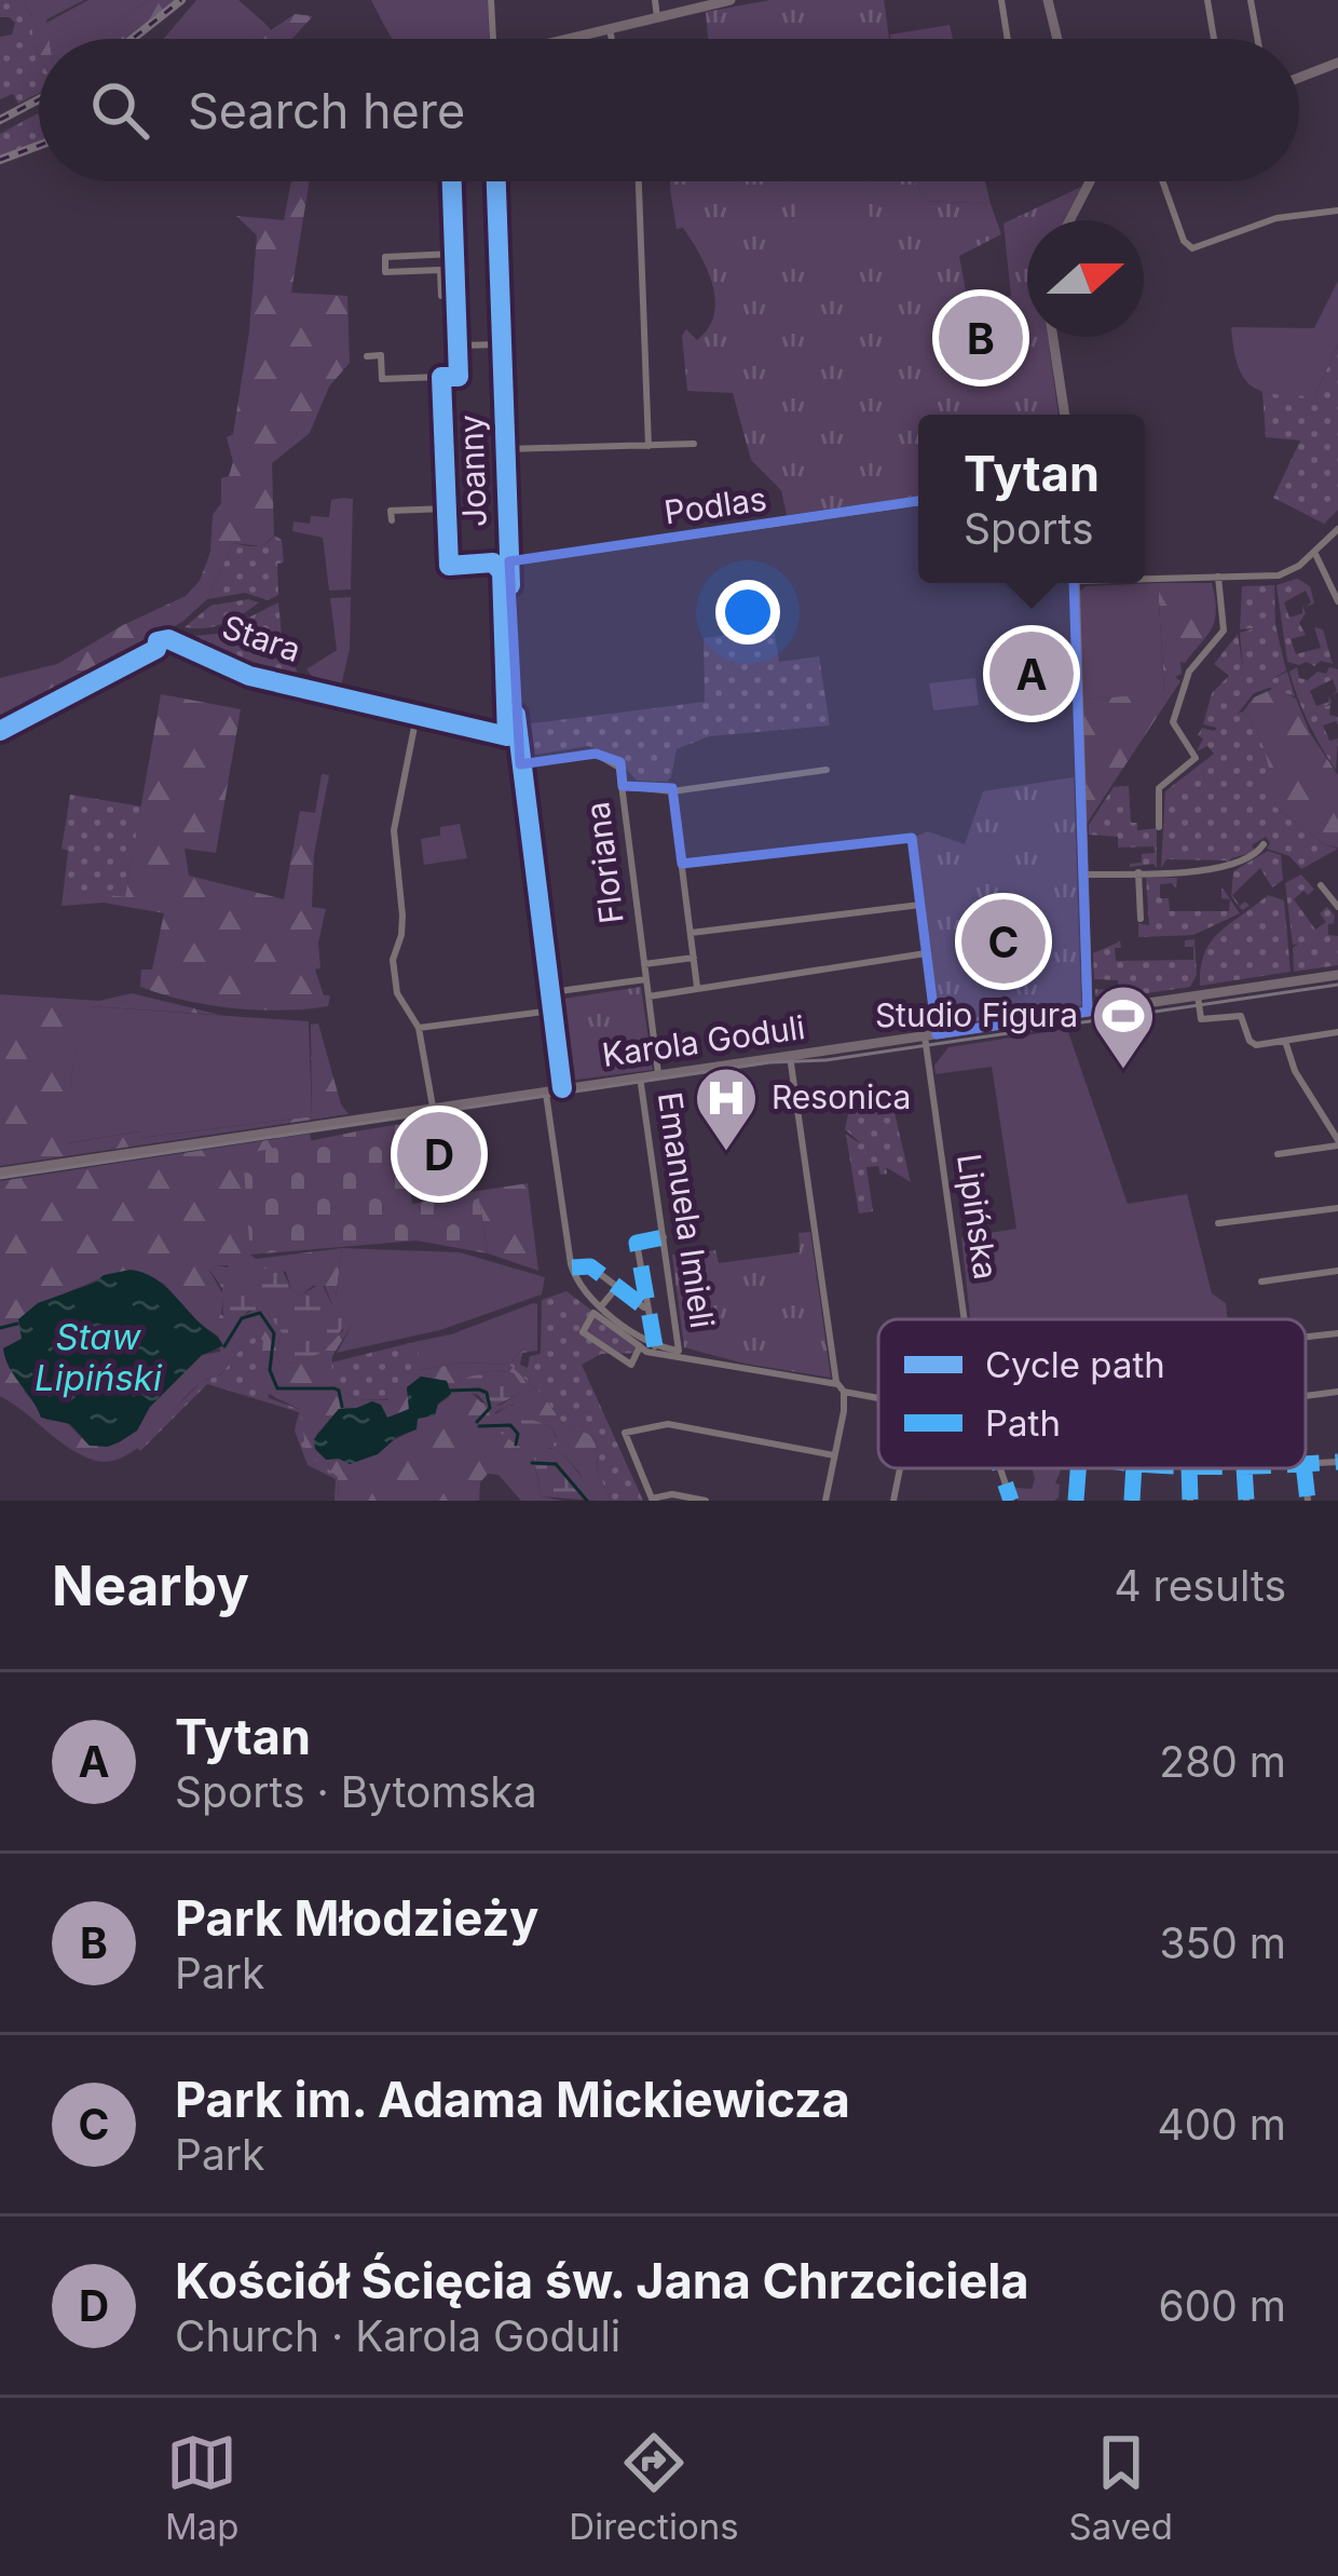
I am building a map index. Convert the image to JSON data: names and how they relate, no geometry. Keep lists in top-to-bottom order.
{
  "streets": {
    "street": [
      "Joanny",
      "Podlas",
      "Stara",
      "Floriana",
      "Karola Goduli",
      "Emanuela Imieli",
      "Lipińska"
    ]
  },
  "crossings": [
    ["Joanny", "Podlas"],
    ["Joanny", "Stara"],
    ["Joanny", "Floriana"],
    ["Joanny", "Karola Goduli"],
    ["Floriana", "Karola Goduli"],
    ["Karola Goduli", "Emanuela Imieli"],
    ["Karola Goduli", "Lipińska"]
  ],
  "water": ["Staw Lipiński"],
  "places": {
    "sports": ["Studio Figura"],
    "hospital": ["Resonica"]
  },
  "legend": ["Cycle path", "Path"],
  "north": "right",
  "page": {
    "search": "Search here",
    "pins": [
      "B",
      "A",
      "C",
      "D"
    ],
    "popup": ["Tytan", "Sports"],
    "heading": ["Nearby", "4 results"],
    "list": [
      {
        "mark": "A",
        "name": "Tytan",
        "note": "Sports · Bytomska",
        "value": "280 m"
      },
      {
        "mark": "B",
        "name": "Park Młodzieży",
        "note": "Park",
        "value": "350 m"
      },
      {
        "mark": "C",
        "name": "Park im. Adama Mickiewicza",
        "note": "Park",
        "value": "400 m"
      },
      {
        "mark": "D",
        "name": "Kościół Ścięcia św. Jana Chrzciciela",
        "note": "Church · Karola Goduli",
        "value": "600 m"
      }
    ],
    "nav": ["Map", "Directions", "Saved"]
  }
}
